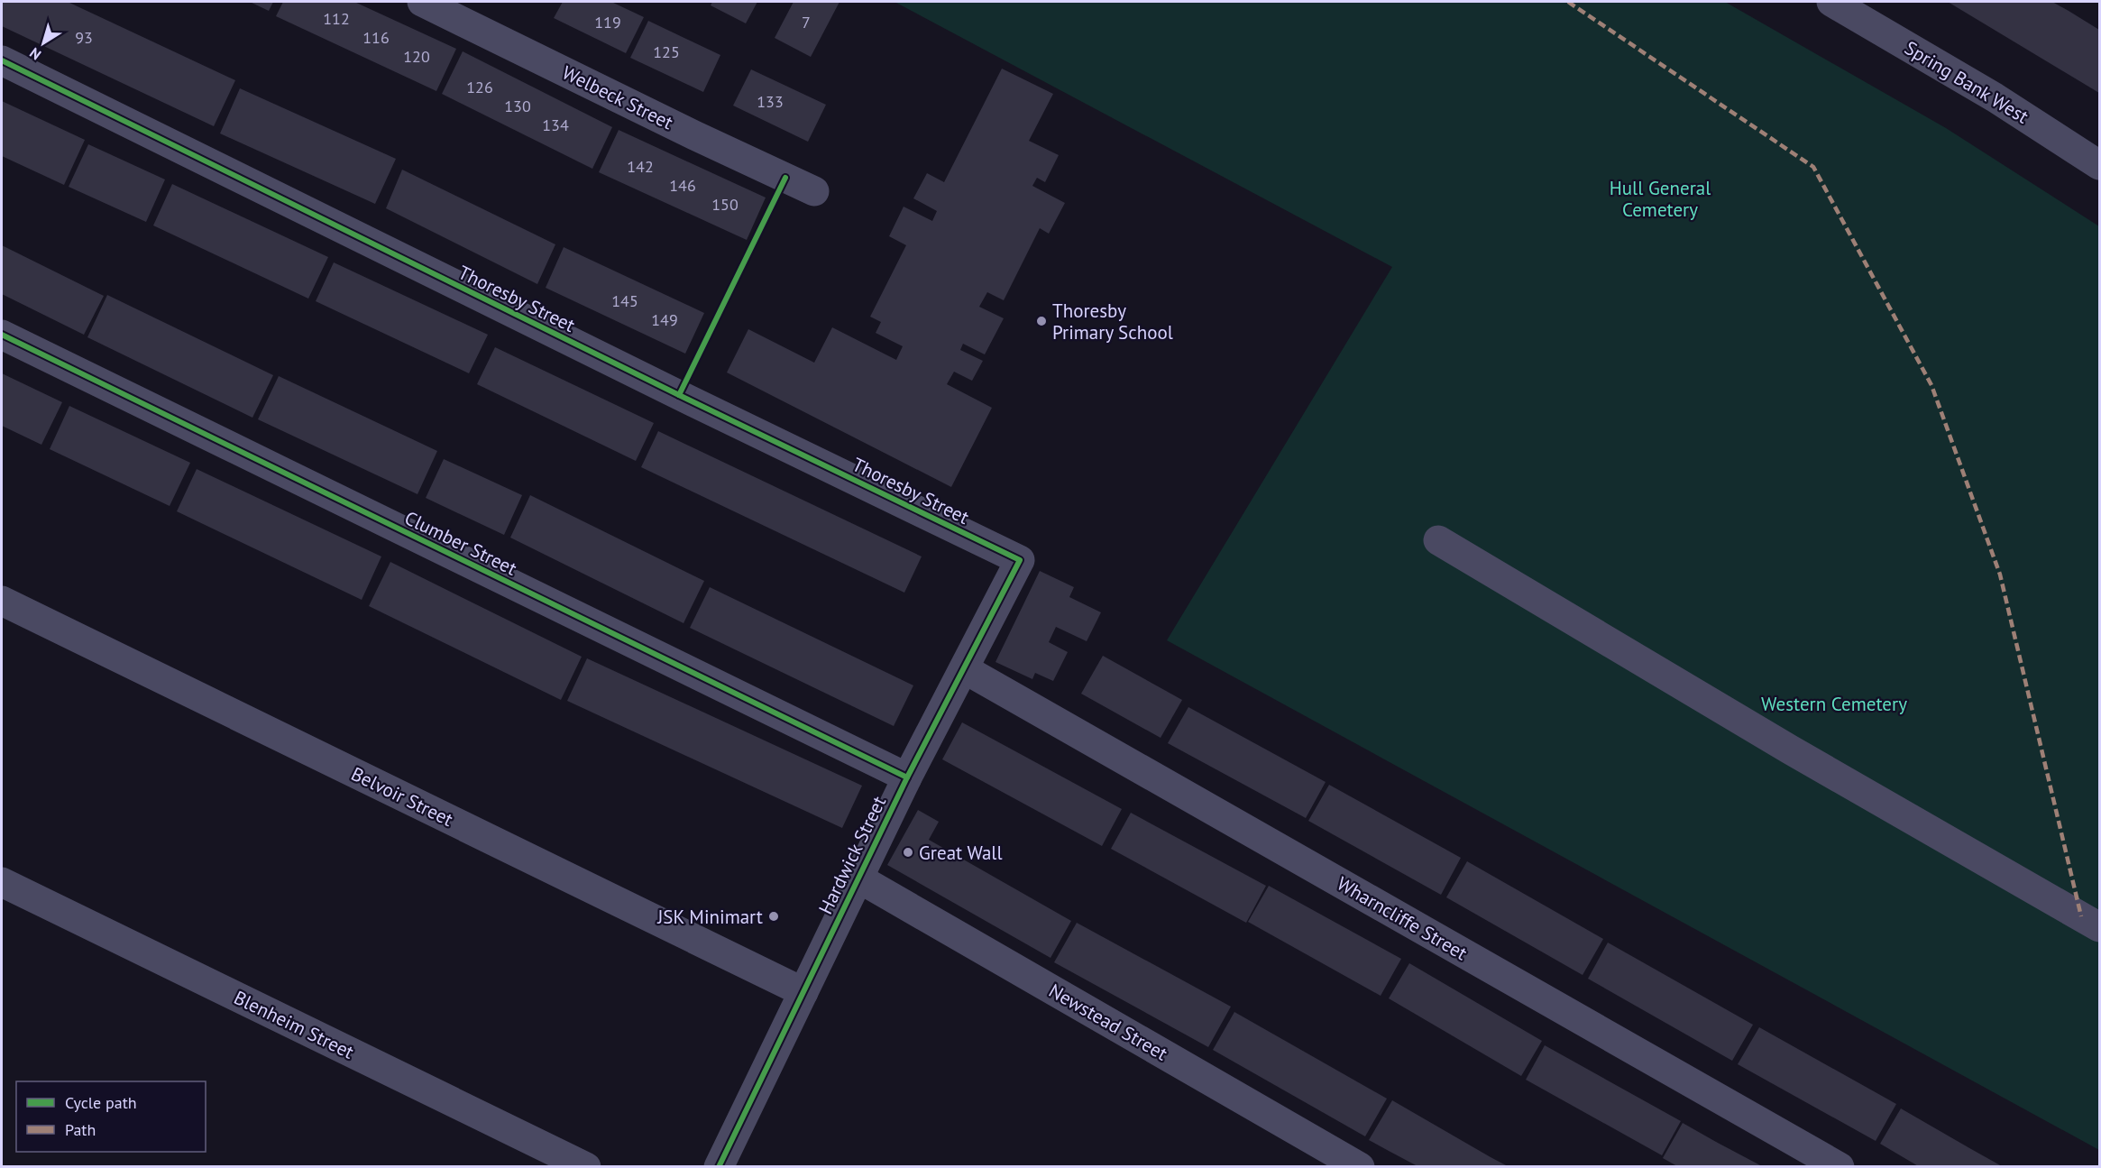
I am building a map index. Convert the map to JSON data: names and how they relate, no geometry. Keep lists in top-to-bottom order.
{
  "streets": {
    "street": [
      "Spring Bank West",
      "Welbeck Street",
      "Thoresby Street",
      "Clumber Street",
      "Belvoir Street",
      "Hardwick Street",
      "Wharncliffe Street",
      "Newstead Street",
      "Blenheim Street"
    ]
  },
  "crossings": [
    ["Thoresby Street", "Hardwick Street"],
    ["Clumber Street", "Hardwick Street"],
    ["Belvoir Street", "Hardwick Street"],
    ["Hardwick Street", "Wharncliffe Street"],
    ["Hardwick Street", "Newstead Street"]
  ],
  "parks": ["Hull General Cemetery", "Western Cemetery"],
  "places": ["Thoresby Primary School", "Great Wall", "JSK Minimart"],
  "house_numbers": [
    "112",
    "119",
    "7",
    "93",
    "116",
    "125",
    "120",
    "126",
    "133",
    "130",
    "134",
    "142",
    "146",
    "150",
    "145",
    "149"
  ],
  "legend": ["Cycle path", "Path"],
  "north": "bottom left"
}
